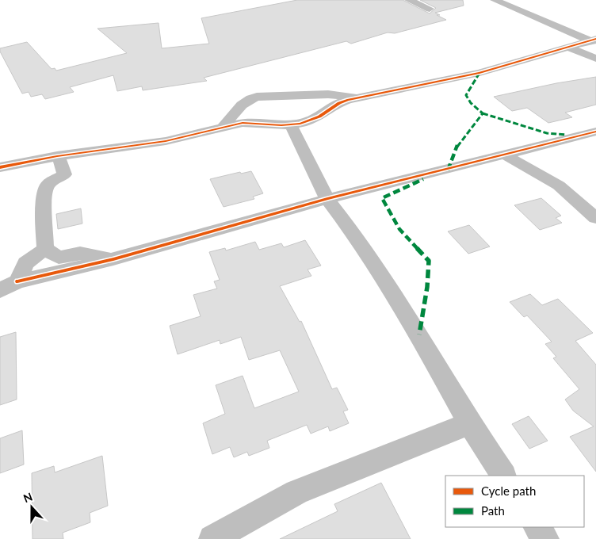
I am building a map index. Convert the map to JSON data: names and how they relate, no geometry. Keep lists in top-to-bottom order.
{
  "legend": ["Cycle path", "Path"],
  "north": "top"
}
